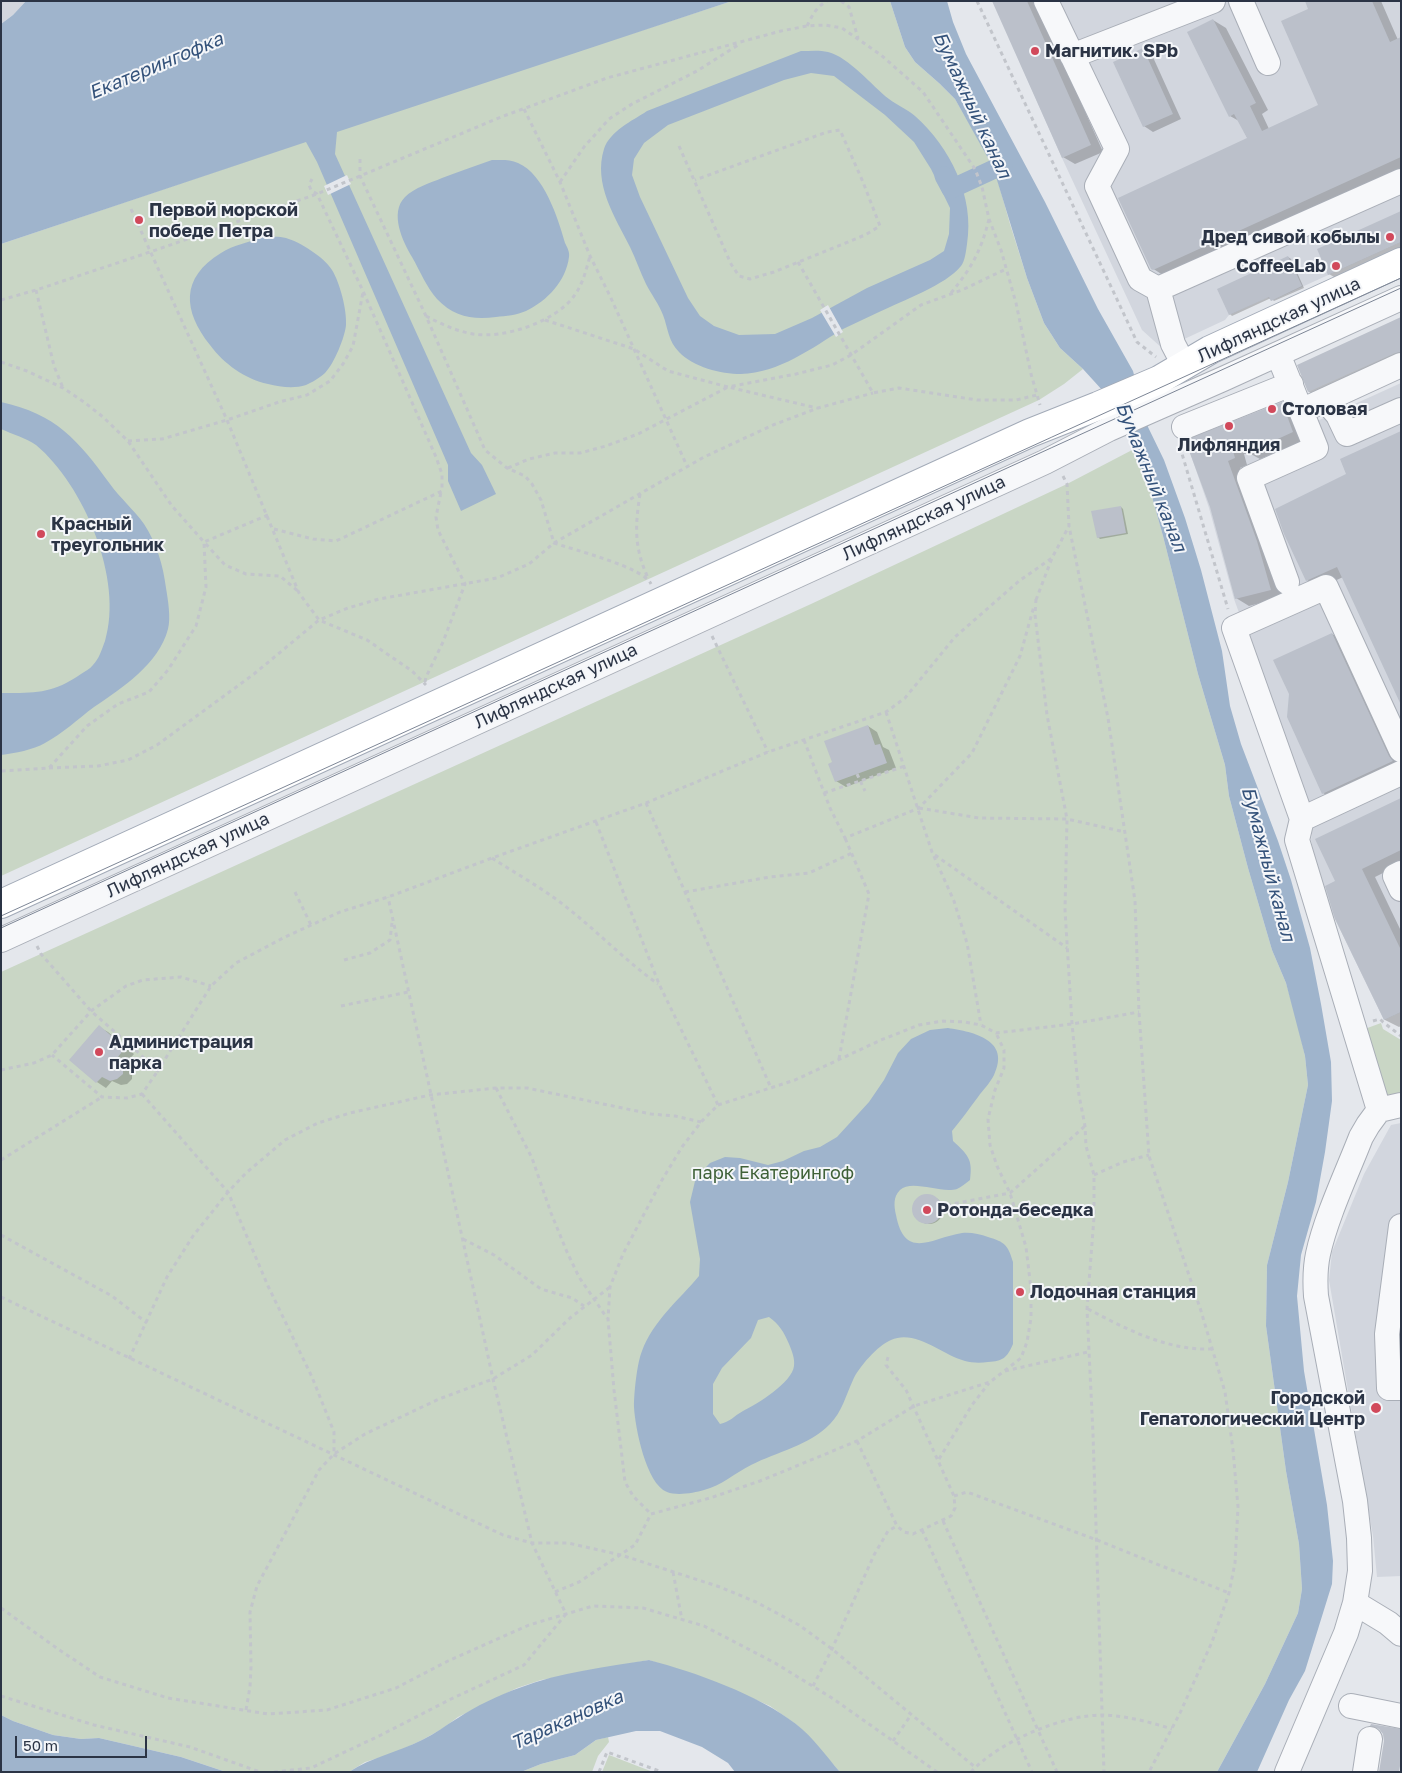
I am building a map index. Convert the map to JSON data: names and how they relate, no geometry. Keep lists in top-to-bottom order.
{
  "streets": {
    "main road": ["Лифляндская улица"]
  },
  "water": ["Екатерингофка", "Бумажный канал", "Таракановка"],
  "parks": ["парк Екатерингоф"],
  "places": [
    "Магнитик. SPb",
    "Первой морской победе Петра",
    "Дред сивой кобылы",
    "CoffeeLab",
    "Столовая",
    "Лифляндия",
    "Красный треугольник",
    "Администрация парка",
    "Ротонда-беседка",
    "Лодочная станция",
    "Городской Гепатологический Центр"
  ],
  "scale_bar": "50 m"
}
